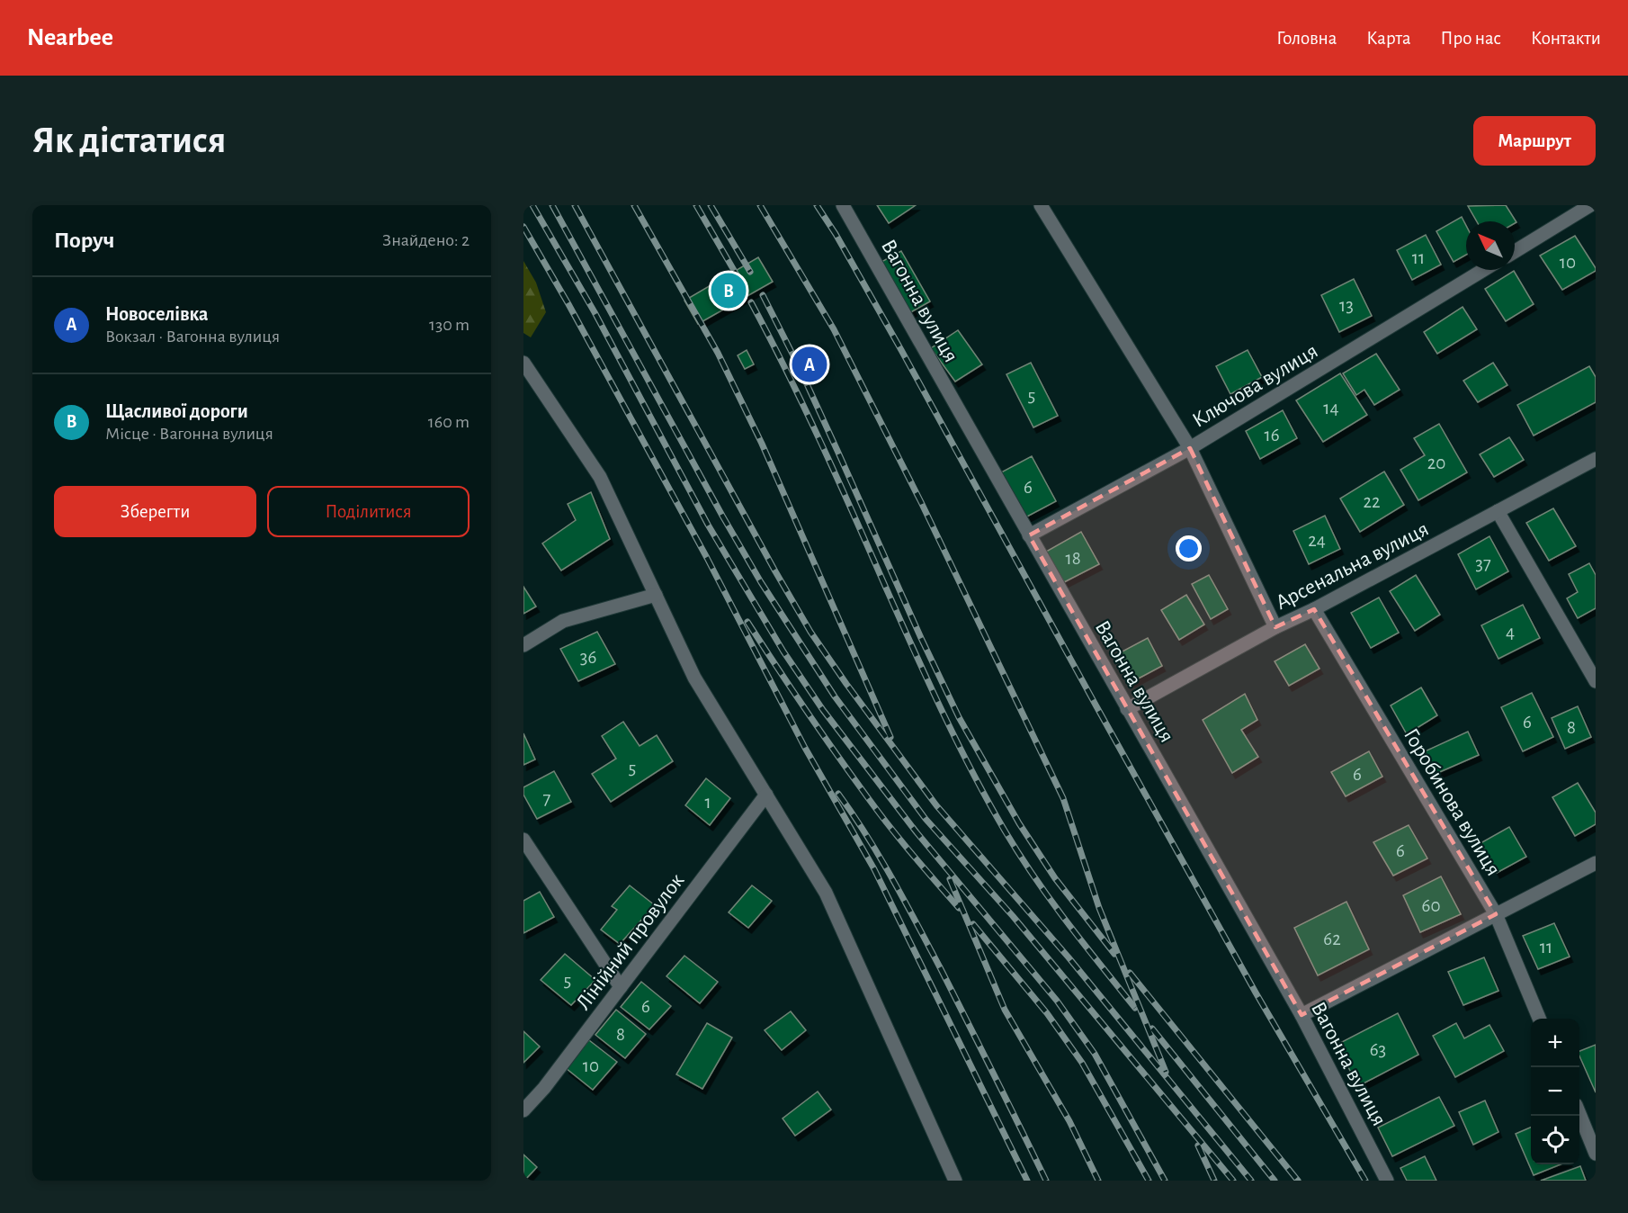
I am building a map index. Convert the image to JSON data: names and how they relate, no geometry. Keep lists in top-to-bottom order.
{
  "streets": {
    "street": [
      "Вагонна вулиця",
      "Ключова вулиця",
      "Арсенальна вулиця",
      "Горобинова вулиця",
      "Лінійний провулок"
    ]
  },
  "crossings": [
    ["Вагонна вулиця", "Ключова вулиця"],
    ["Вагонна вулиця", "Арсенальна вулиця"],
    ["Арсенальна вулиця", "Горобинова вулиця"]
  ],
  "house_numbers": [
    "11",
    "10",
    "13",
    "5",
    "14",
    "16",
    "20",
    "6",
    "22",
    "24",
    "18",
    "37",
    "4",
    "36",
    "6",
    "8",
    "5",
    "6",
    "7",
    "1",
    "6",
    "60",
    "62",
    "11",
    "5",
    "6",
    "8",
    "63",
    "10"
  ],
  "north": "top left",
  "page": {
    "header": "Nearbee",
    "nav": [
      "Головна",
      "Карта",
      "Про нас",
      "Контакти"
    ],
    "buttons": [
      "Маршрут",
      ["Зберегти", "Поділитися"]
    ],
    "title": "Як дістатися",
    "heading": ["Поруч", "Знайдено: 2"],
    "pins": ["B", "A"],
    "list": [
      {
        "mark": "A",
        "name": "Новоселівка",
        "note": "Вокзал · Вагонна вулиця",
        "value": "130 m"
      },
      {
        "mark": "B",
        "name": "Щасливої дороги",
        "note": "Місце · Вагонна вулиця",
        "value": "160 m"
      }
    ],
    "map_buttons": ["+", "−"]
  }
}
